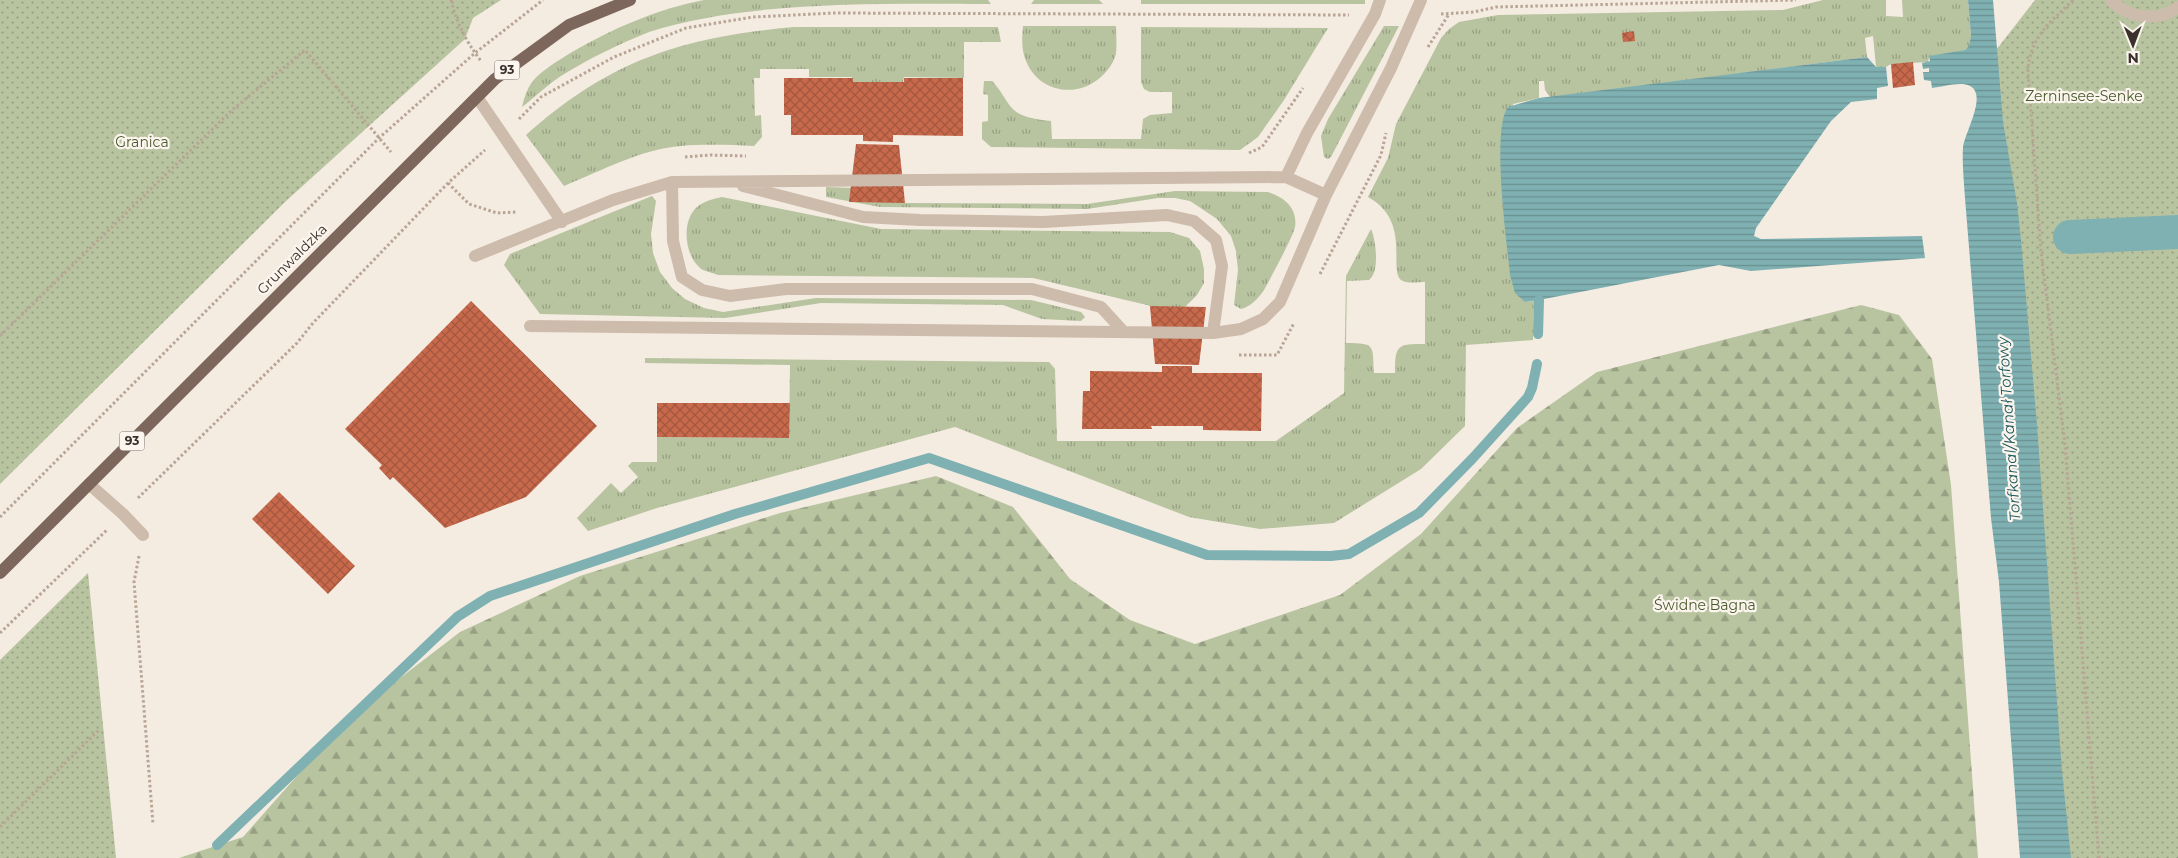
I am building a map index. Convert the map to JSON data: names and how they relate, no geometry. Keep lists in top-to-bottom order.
{
  "streets": {
    "main road": ["93", "Grunwaldzka"]
  },
  "water": ["Torfkanal/Kanał Torfowy"],
  "parks": ["Zerninsee-Senke", "Granica", "Świdne Bagna"],
  "north": "bottom"
}
